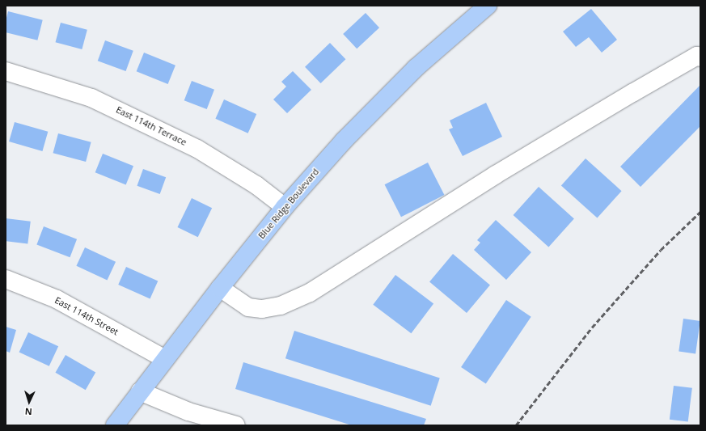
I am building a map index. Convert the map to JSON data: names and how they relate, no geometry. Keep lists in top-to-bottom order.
{
  "streets": {
    "main road": ["Blue Ridge Boulevard"],
    "street": ["East 114th Terrace", "East 114th Street"]
  },
  "crossings": [
    ["East 114th Terrace", "Blue Ridge Boulevard"],
    ["Blue Ridge Boulevard", "East 114th Street"]
  ],
  "north": "bottom"
}
